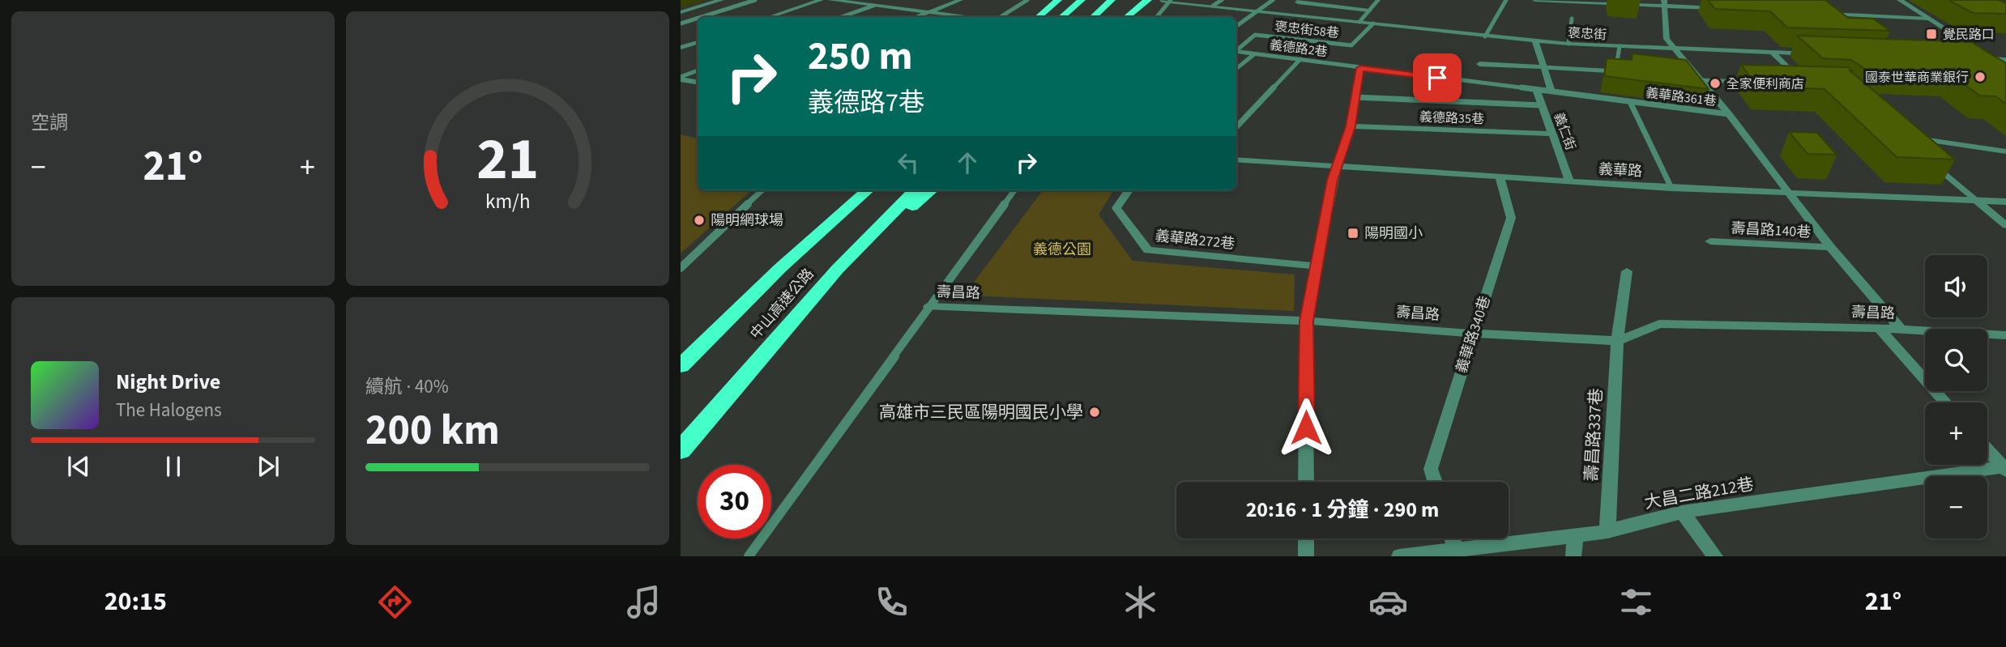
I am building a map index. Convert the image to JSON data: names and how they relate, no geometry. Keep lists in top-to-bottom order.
{
  "streets": {
    "highway": ["中山高速公路"],
    "street": [
      "褒忠街",
      "義德路35巷",
      "義仁街",
      "義華路",
      "壽昌路140巷",
      "義華路272巷",
      "壽昌路",
      "義華路340巷",
      "壽昌路337巷",
      "大昌二路212巷"
    ],
    "lane": ["褒忠街58巷", "義德路2巷", "義華路361巷"]
  },
  "crossings": [
    ["褒忠街58巷", "褒忠街"],
    ["褒忠街", "壽昌路"],
    ["義德路2巷", "義華路361巷"],
    ["義德路2巷", "義仁街"],
    ["義華路361巷", "義仁街"],
    ["義華路361巷", "義華路"],
    ["義華路361巷", "壽昌路"],
    ["義德路35巷", "義仁街"],
    ["義仁街", "義華路"],
    ["義華路", "壽昌路"],
    ["義華路", "義華路340巷"],
    ["壽昌路140巷", "壽昌路"],
    ["壽昌路", "義華路340巷"],
    ["壽昌路", "壽昌路337巷"],
    ["壽昌路337巷", "大昌二路212巷"]
  ],
  "parks": ["義德公園"],
  "places": {
    "transit": ["覺民路口", "陽明國小"],
    "other": [
      "國泰世華商業銀行",
      "全家便利商店",
      "陽明網球場",
      "高雄市三民區陽明國民小學"
    ]
  },
  "page": {
    "tile": [
      "空調",
      ["續航 · 40%", "200 km"]
    ],
    "turn": ["250 m", "義德路7巷"],
    "heat": ["−", "21°", "+"],
    "map_buttons": ["+", "−"],
    "song": ["Night Drive", "The Halogens"],
    "limit": "30",
    "trip": "20:16 · 1 分鐘 · 290 m",
    "tabs": ["20:15", "21°"],
    "gauge": ["21", "km/h"]
  }
}
